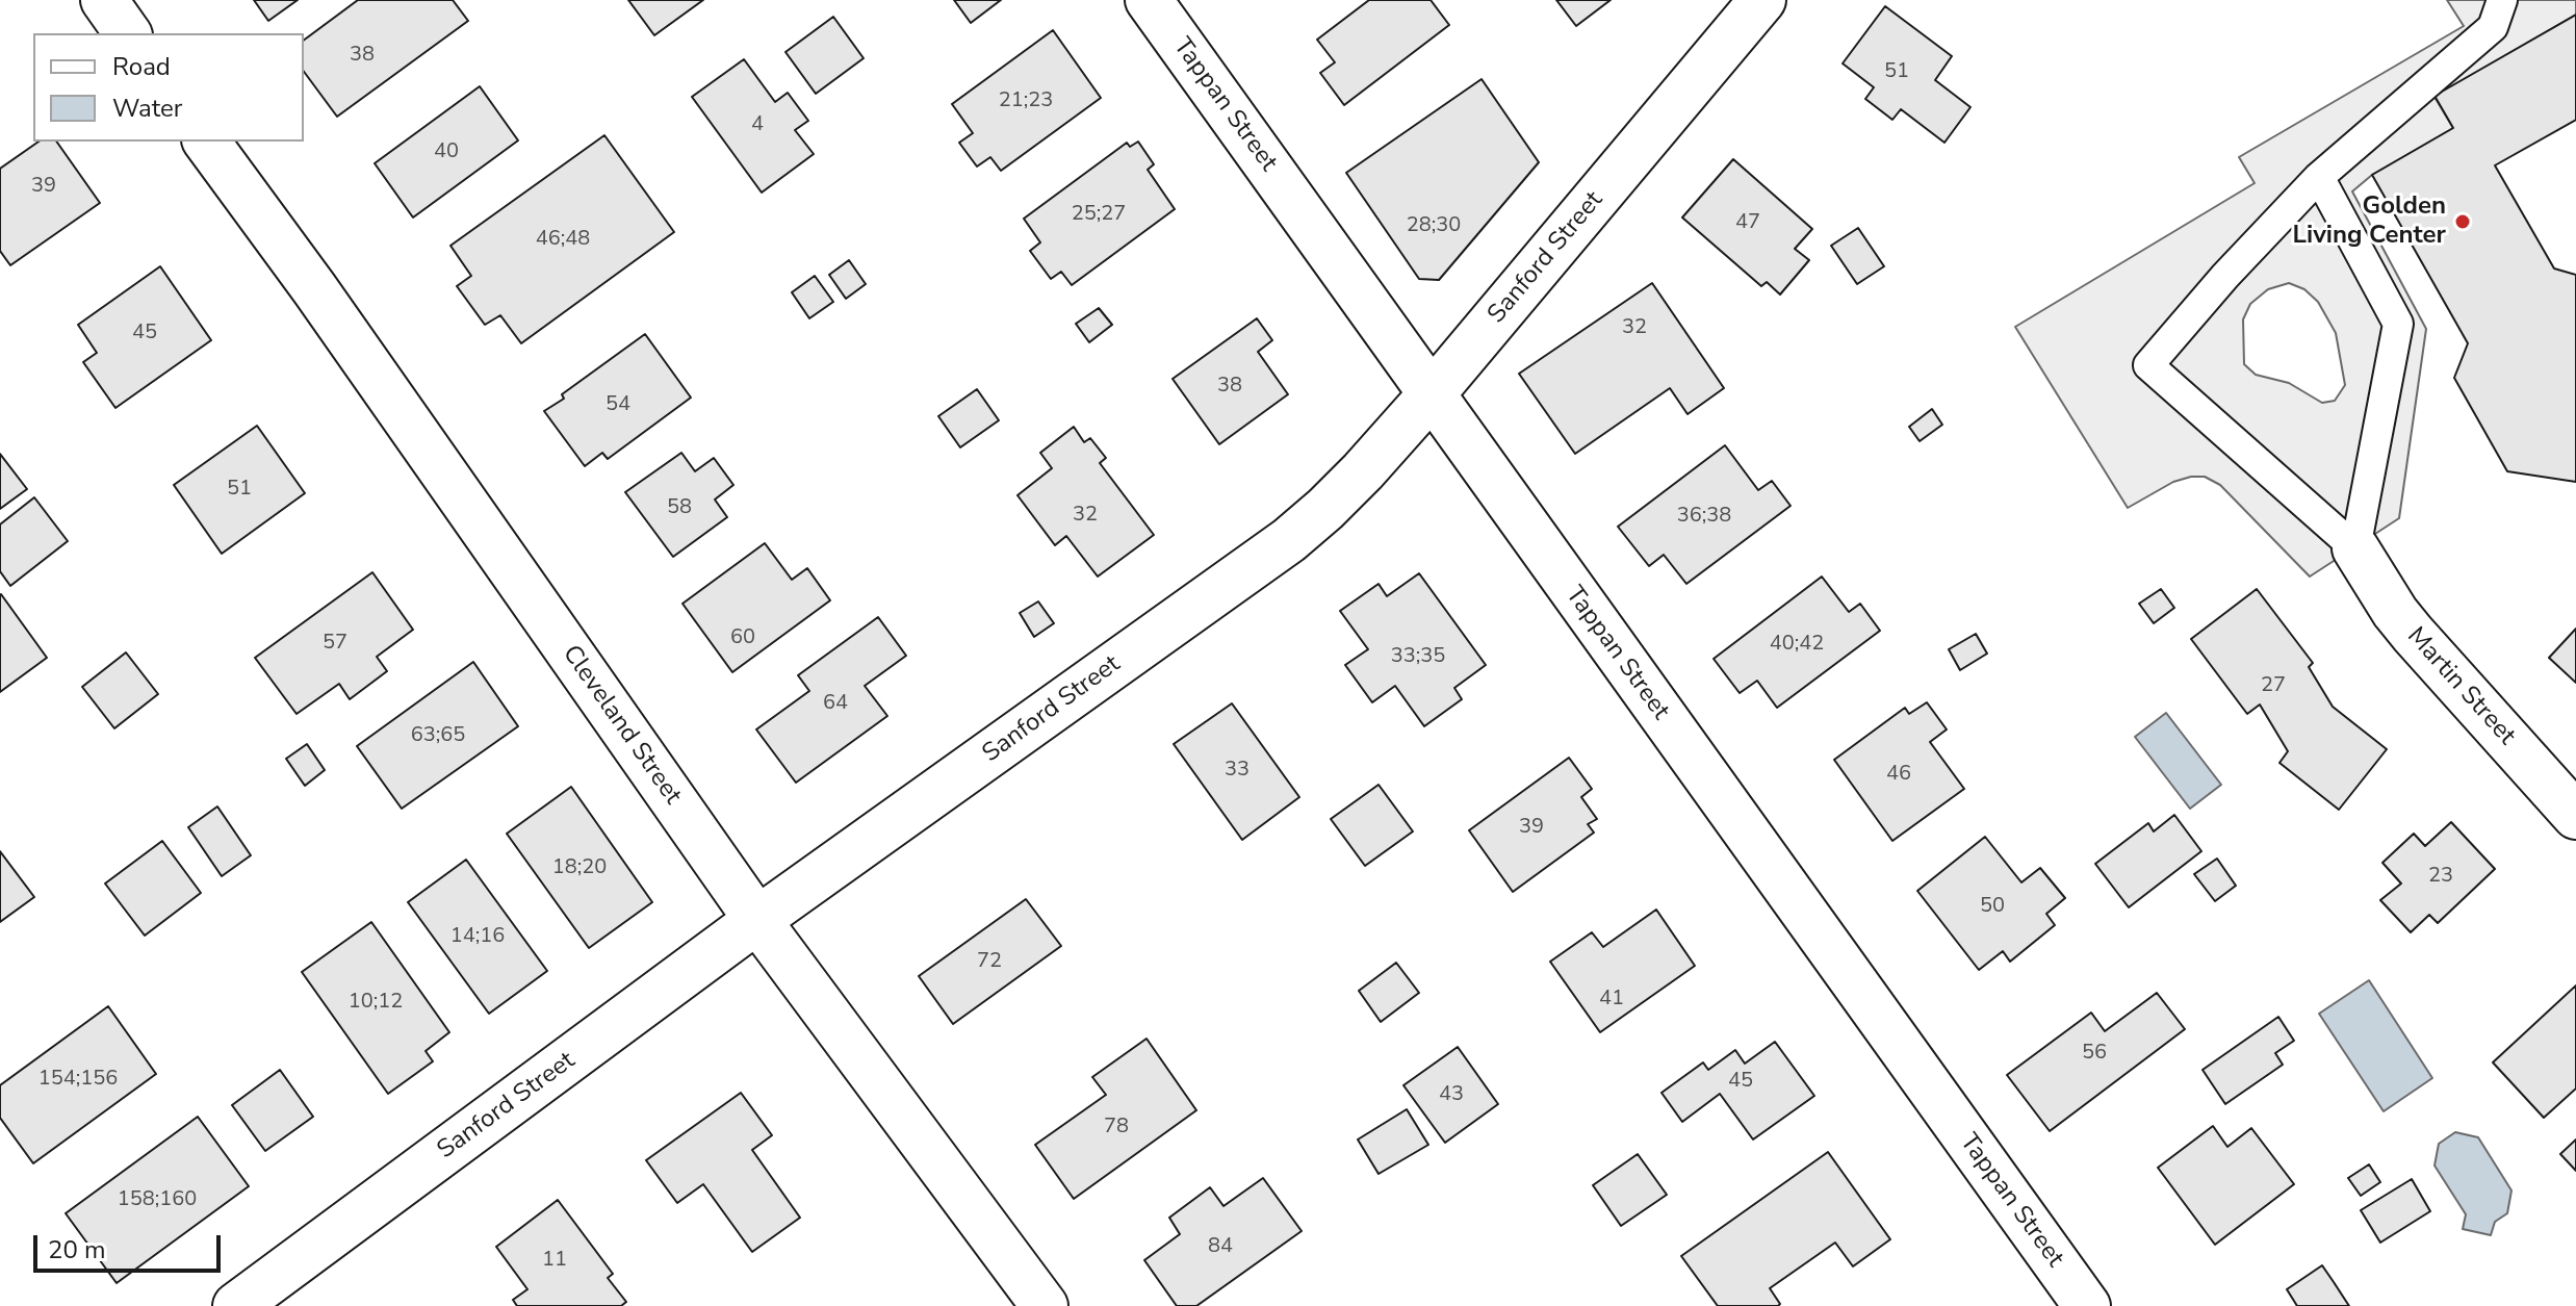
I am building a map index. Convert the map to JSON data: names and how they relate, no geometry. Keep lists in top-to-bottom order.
{
  "streets": {
    "street": [
      "Tappan Street",
      "Sanford Street",
      "Martin Street",
      "Cleveland Street"
    ]
  },
  "crossings": [
    ["Tappan Street", "Sanford Street"],
    ["Sanford Street", "Cleveland Street"]
  ],
  "places": ["Golden Living Center"],
  "house_numbers": [
    "38",
    "51",
    "21;23",
    "4",
    "40",
    "39",
    "25;27",
    "47",
    "28;30",
    "46;48",
    "32",
    "45",
    "38",
    "54",
    "51",
    "58",
    "32",
    "36;38",
    "60",
    "57",
    "40;42",
    "33;35",
    "27",
    "64",
    "63;65",
    "33",
    "46",
    "39",
    "18;20",
    "23",
    "50",
    "14;16",
    "72",
    "41",
    "10;12",
    "56",
    "154;156",
    "45",
    "43",
    "78",
    "158;160",
    "84",
    "11"
  ],
  "legend": ["Road", "Water"],
  "scale_bar": "20 m"
}
